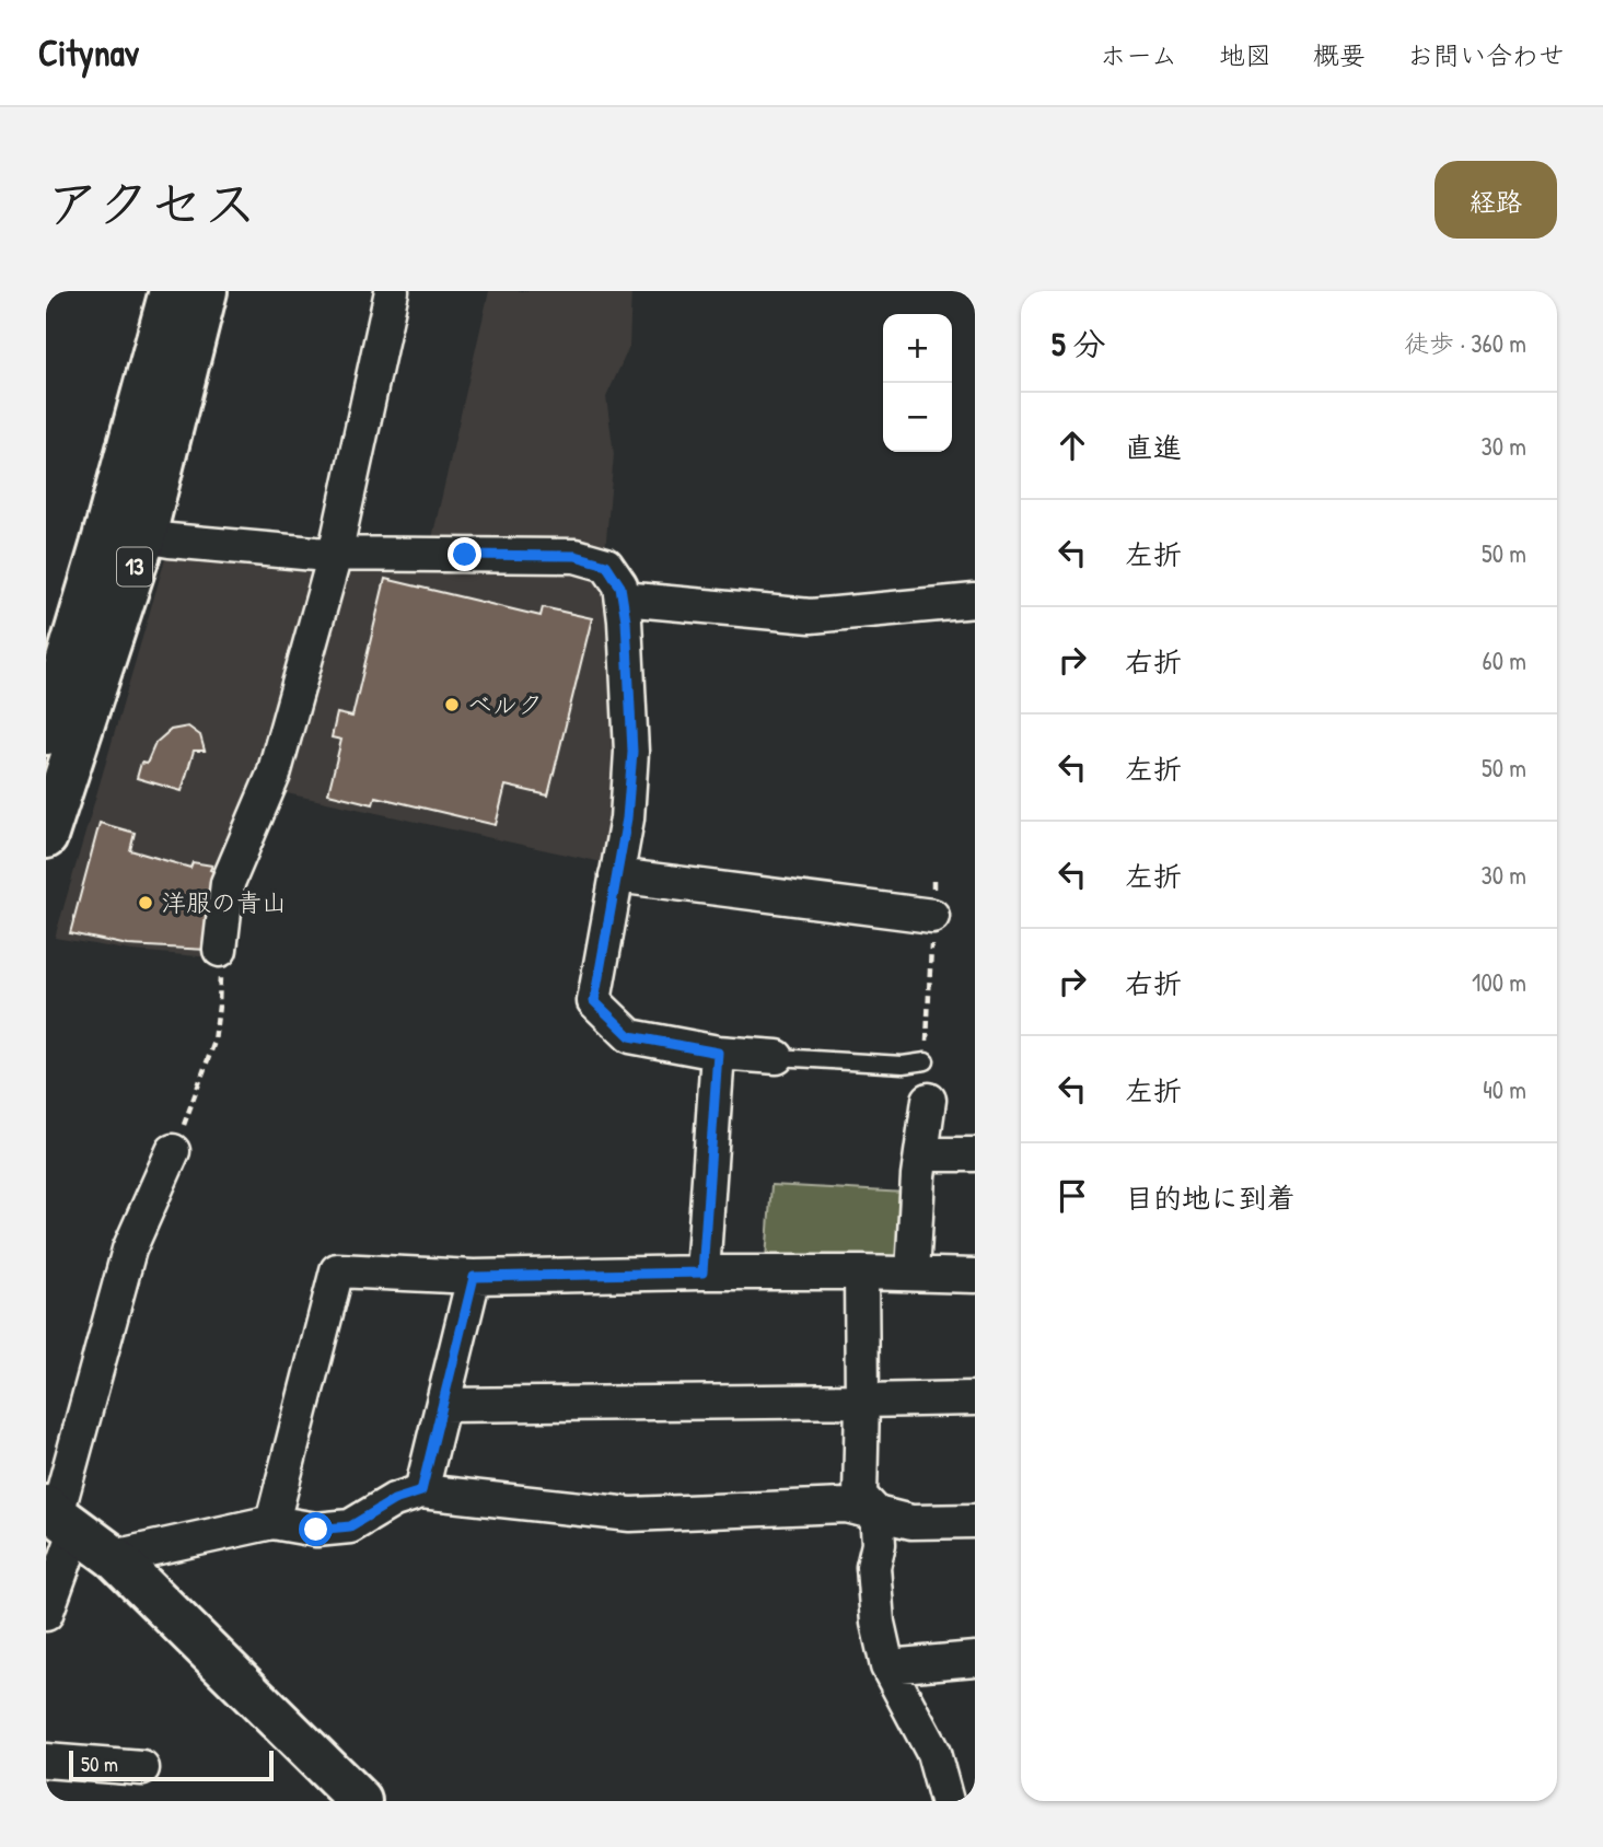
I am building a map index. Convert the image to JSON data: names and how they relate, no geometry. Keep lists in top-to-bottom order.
{
  "streets": {
    "main road": ["13"]
  },
  "places": ["ベルク", "洋服の青山"],
  "scale_bar": "50 m",
  "page": {
    "header": "Citynav",
    "nav": [
      "ホーム",
      "地図",
      "概要",
      "お問い合わせ"
    ],
    "title": "アクセス",
    "buttons": "経路",
    "heading": ["5 分", "徒歩 · 360 m"],
    "map_buttons": ["+", "−"],
    "list": [
      ["直進", "30 m"],
      ["左折", "50 m"],
      ["右折", "60 m"],
      ["左折", "50 m"],
      ["左折", "30 m"],
      ["右折", "100 m"],
      ["左折", "40 m"],
      "目的地に到着"
    ],
    "scale": "50 m"
  }
}
